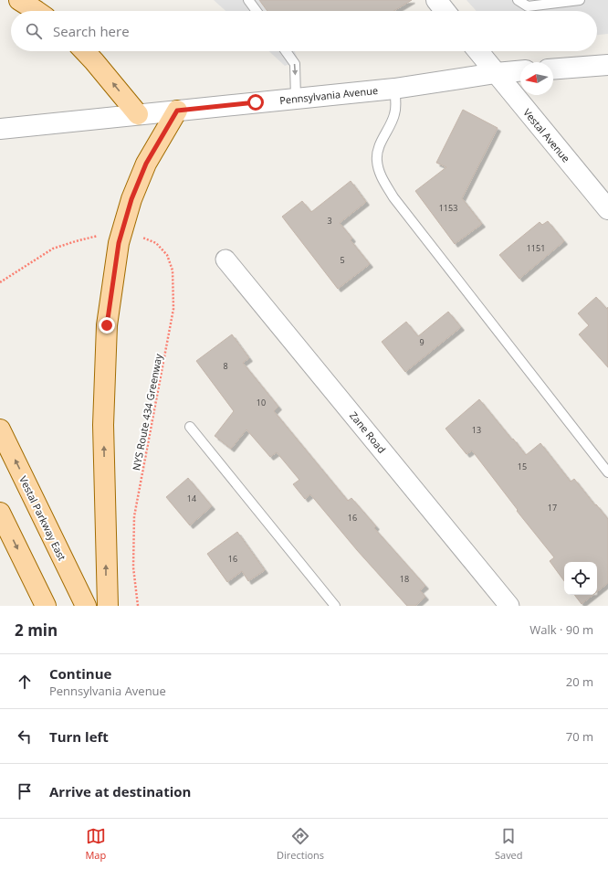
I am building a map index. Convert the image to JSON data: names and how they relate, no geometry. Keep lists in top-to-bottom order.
{
  "streets": {
    "main road": ["Vestal Parkway East"],
    "street": ["Pennsylvania Avenue", "Vestal Avenue", "Zane Road"],
    "path": ["NYS Route 434 Greenway"]
  },
  "crossings": [
    ["Pennsylvania Avenue", "Vestal Avenue"]
  ],
  "house_numbers": [
    "1153",
    "3",
    "1151",
    "5",
    "9",
    "8",
    "10",
    "13",
    "15",
    "14",
    "17",
    "16",
    "16",
    "18"
  ],
  "north": "left",
  "page": {
    "search": "Search here",
    "heading": ["2 min", "Walk · 90 m"],
    "list": [
      ["Continue", "Pennsylvania Avenue", "20 m"],
      ["Turn left", "70 m"],
      "Arrive at destination"
    ],
    "nav": ["Map", "Directions", "Saved"]
  }
}
